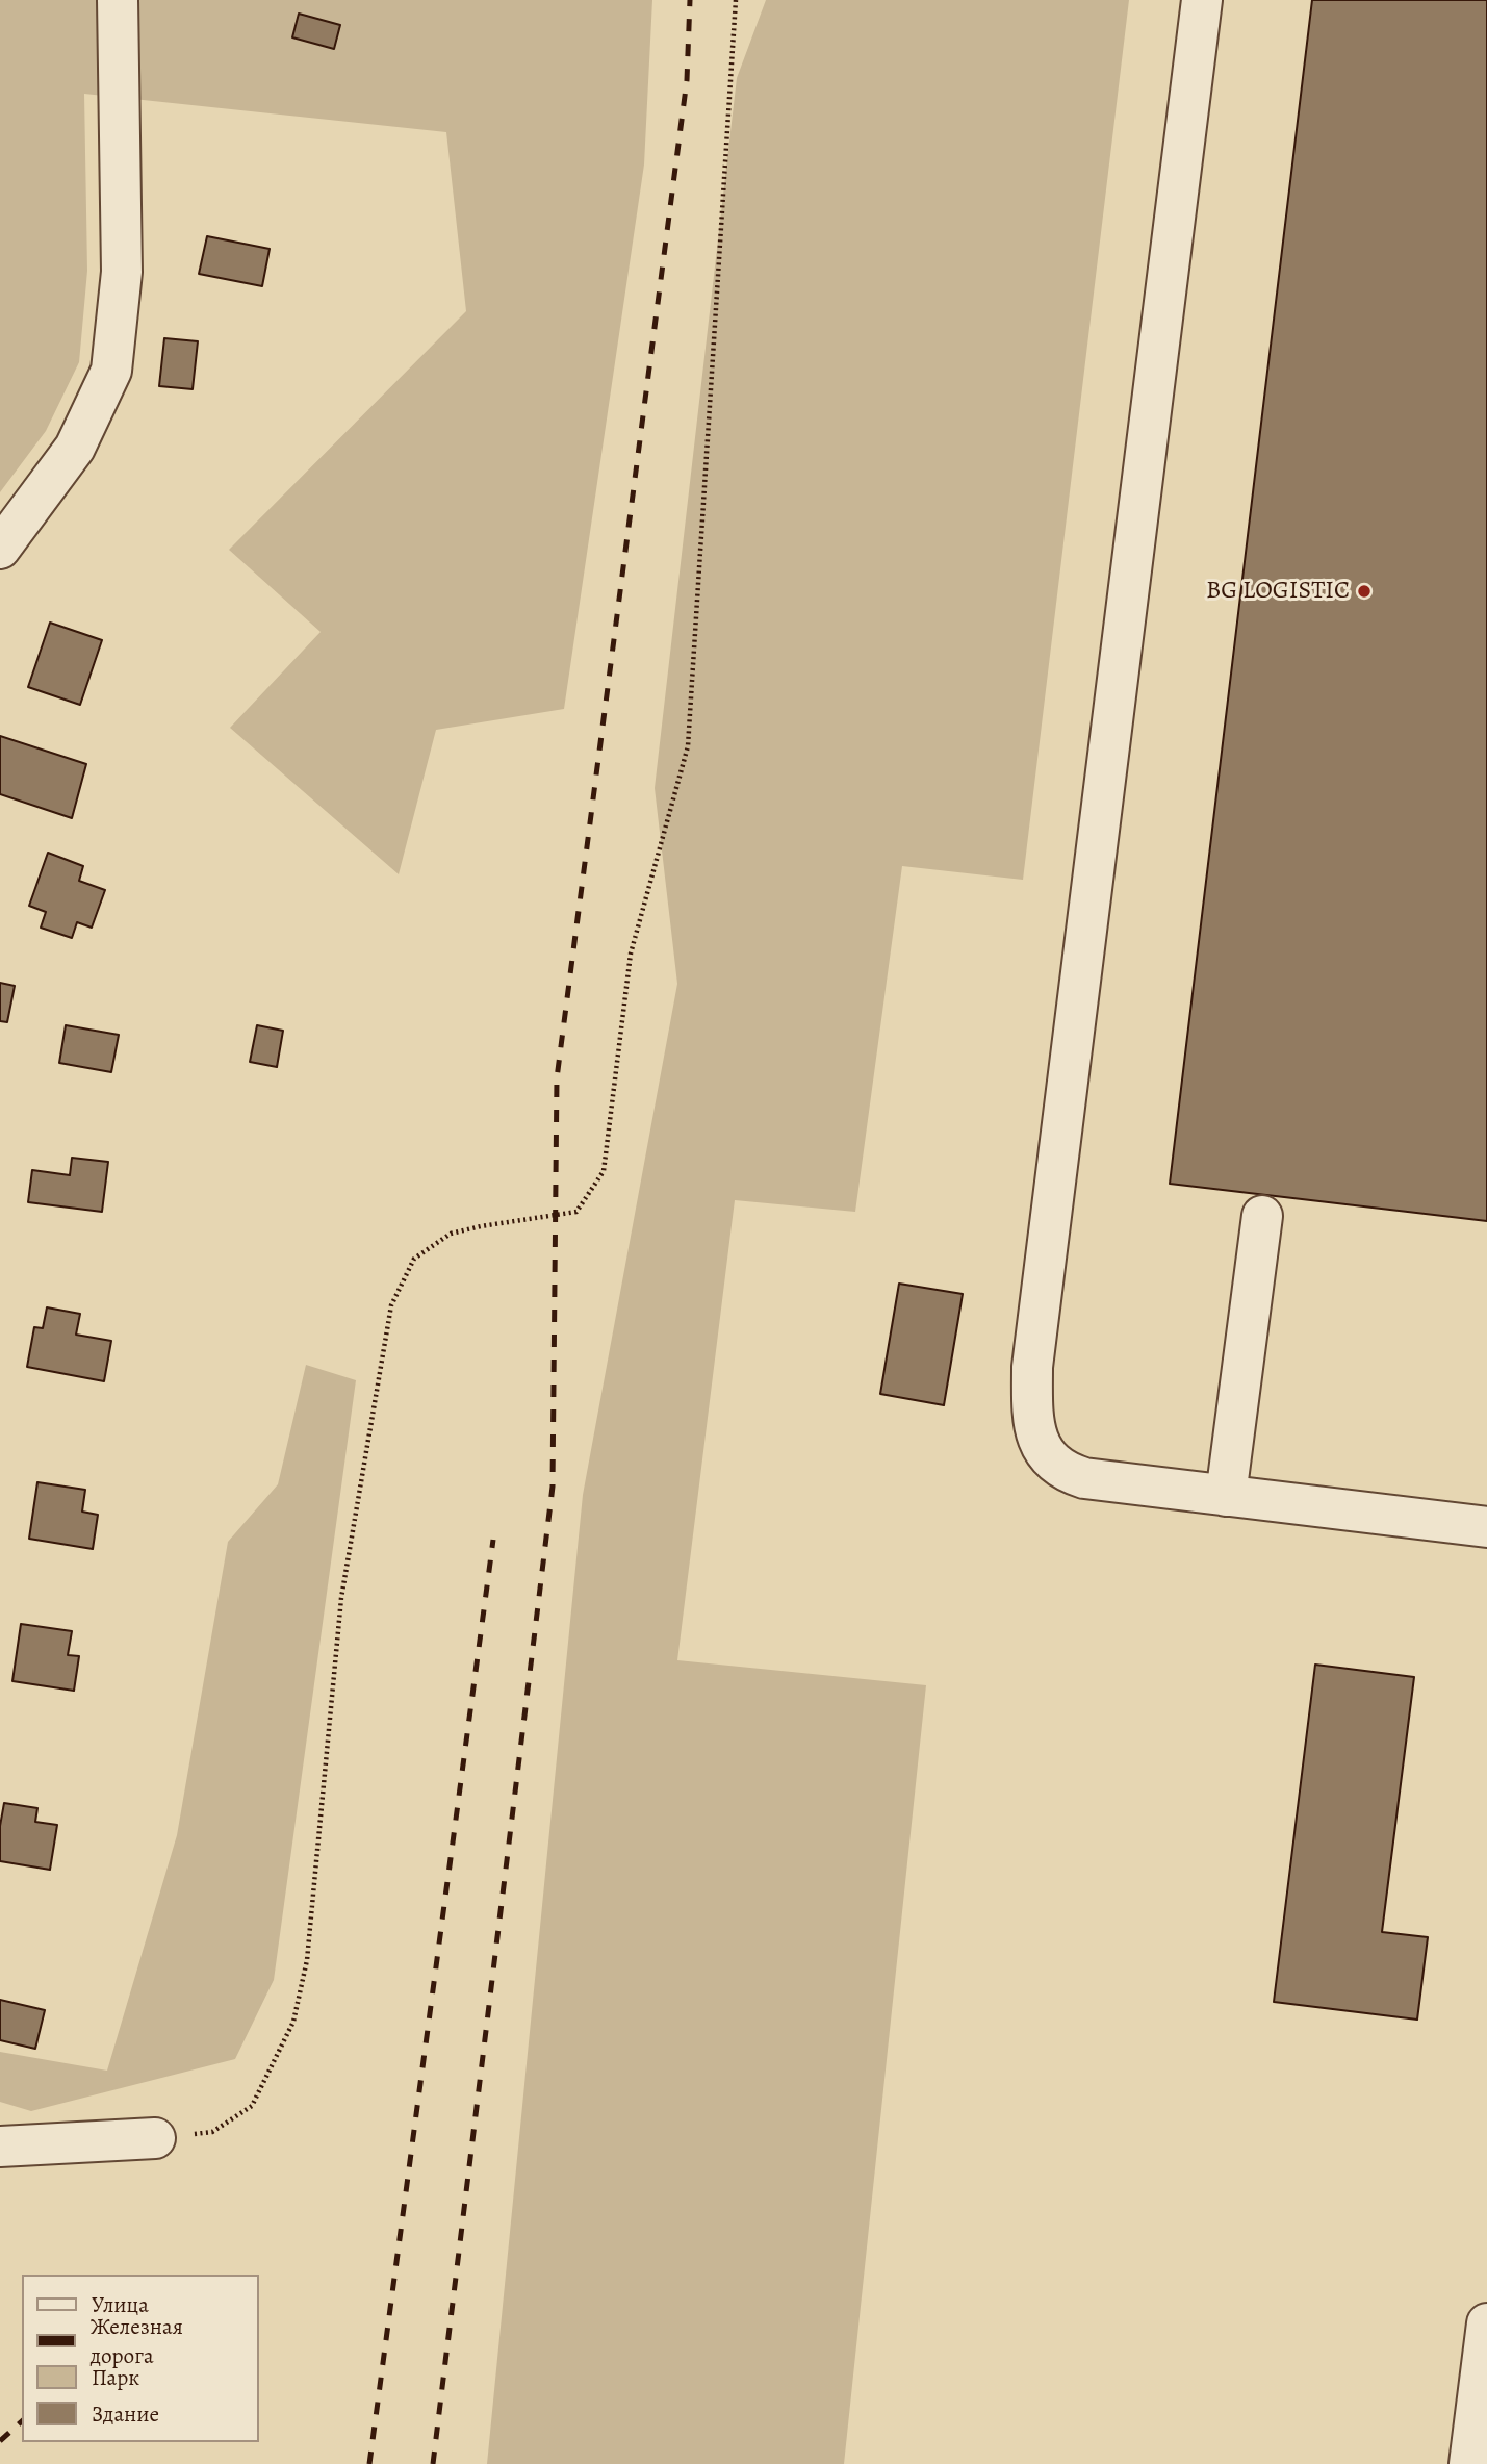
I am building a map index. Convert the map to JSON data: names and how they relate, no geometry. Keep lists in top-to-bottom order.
{
  "places": ["BG LOGISTIC"],
  "legend": [
    "Улица",
    "Железная дорога",
    "Парк",
    "Здание"
  ]
}
